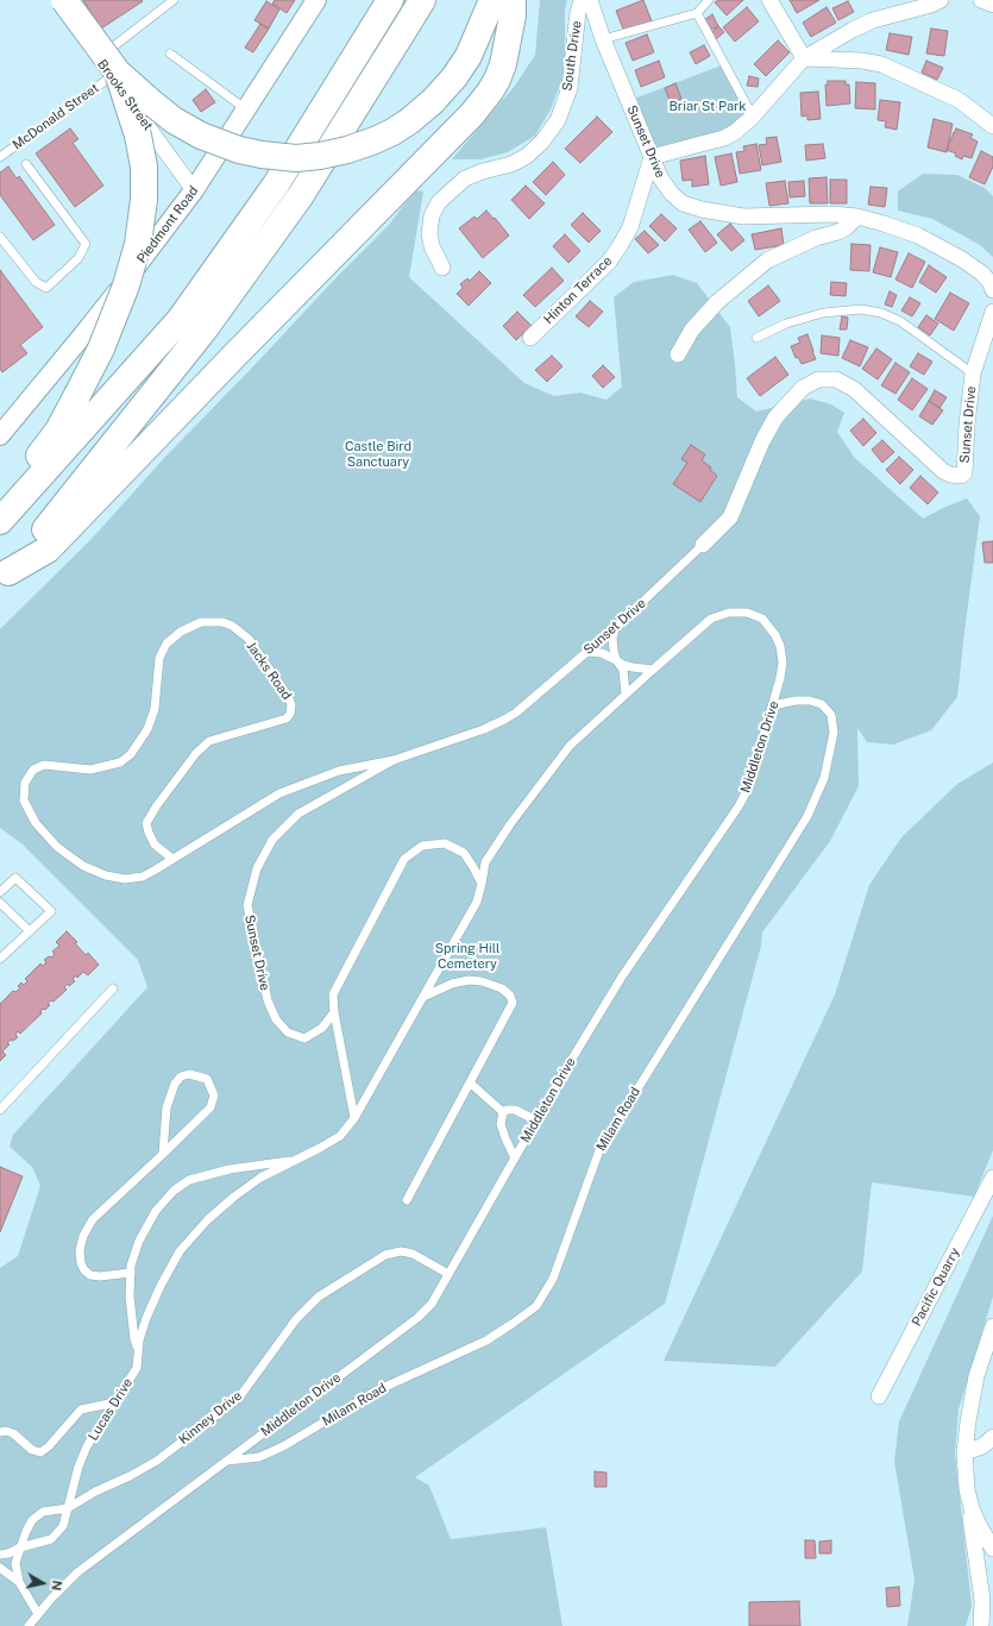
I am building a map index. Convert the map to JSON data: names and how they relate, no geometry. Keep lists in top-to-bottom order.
{
  "streets": {
    "street": [
      "South Drive",
      "Brooks Street",
      "Sunset Drive",
      "Piedmont Road",
      "Hinton Terrace",
      "Pacific Quarry"
    ],
    "lane": [
      "McDonald Street",
      "Jacks Road",
      "Middleton Drive",
      "Milam Road",
      "Lucas Drive",
      "Kinney Drive"
    ]
  },
  "crossings": [
    ["Brooks Street", "McDonald Street"],
    ["Brooks Street", "Piedmont Road"],
    ["Sunset Drive", "Hinton Terrace"],
    ["Sunset Drive", "Jacks Road"],
    ["Middleton Drive", "Milam Road"],
    ["Middleton Drive", "Lucas Drive"],
    ["Middleton Drive", "Kinney Drive"],
    ["Lucas Drive", "Kinney Drive"]
  ],
  "parks": ["Briar St Park", "Castle Bird Sanctuary", "Spring Hill Cemetery"],
  "north": "right"
}
